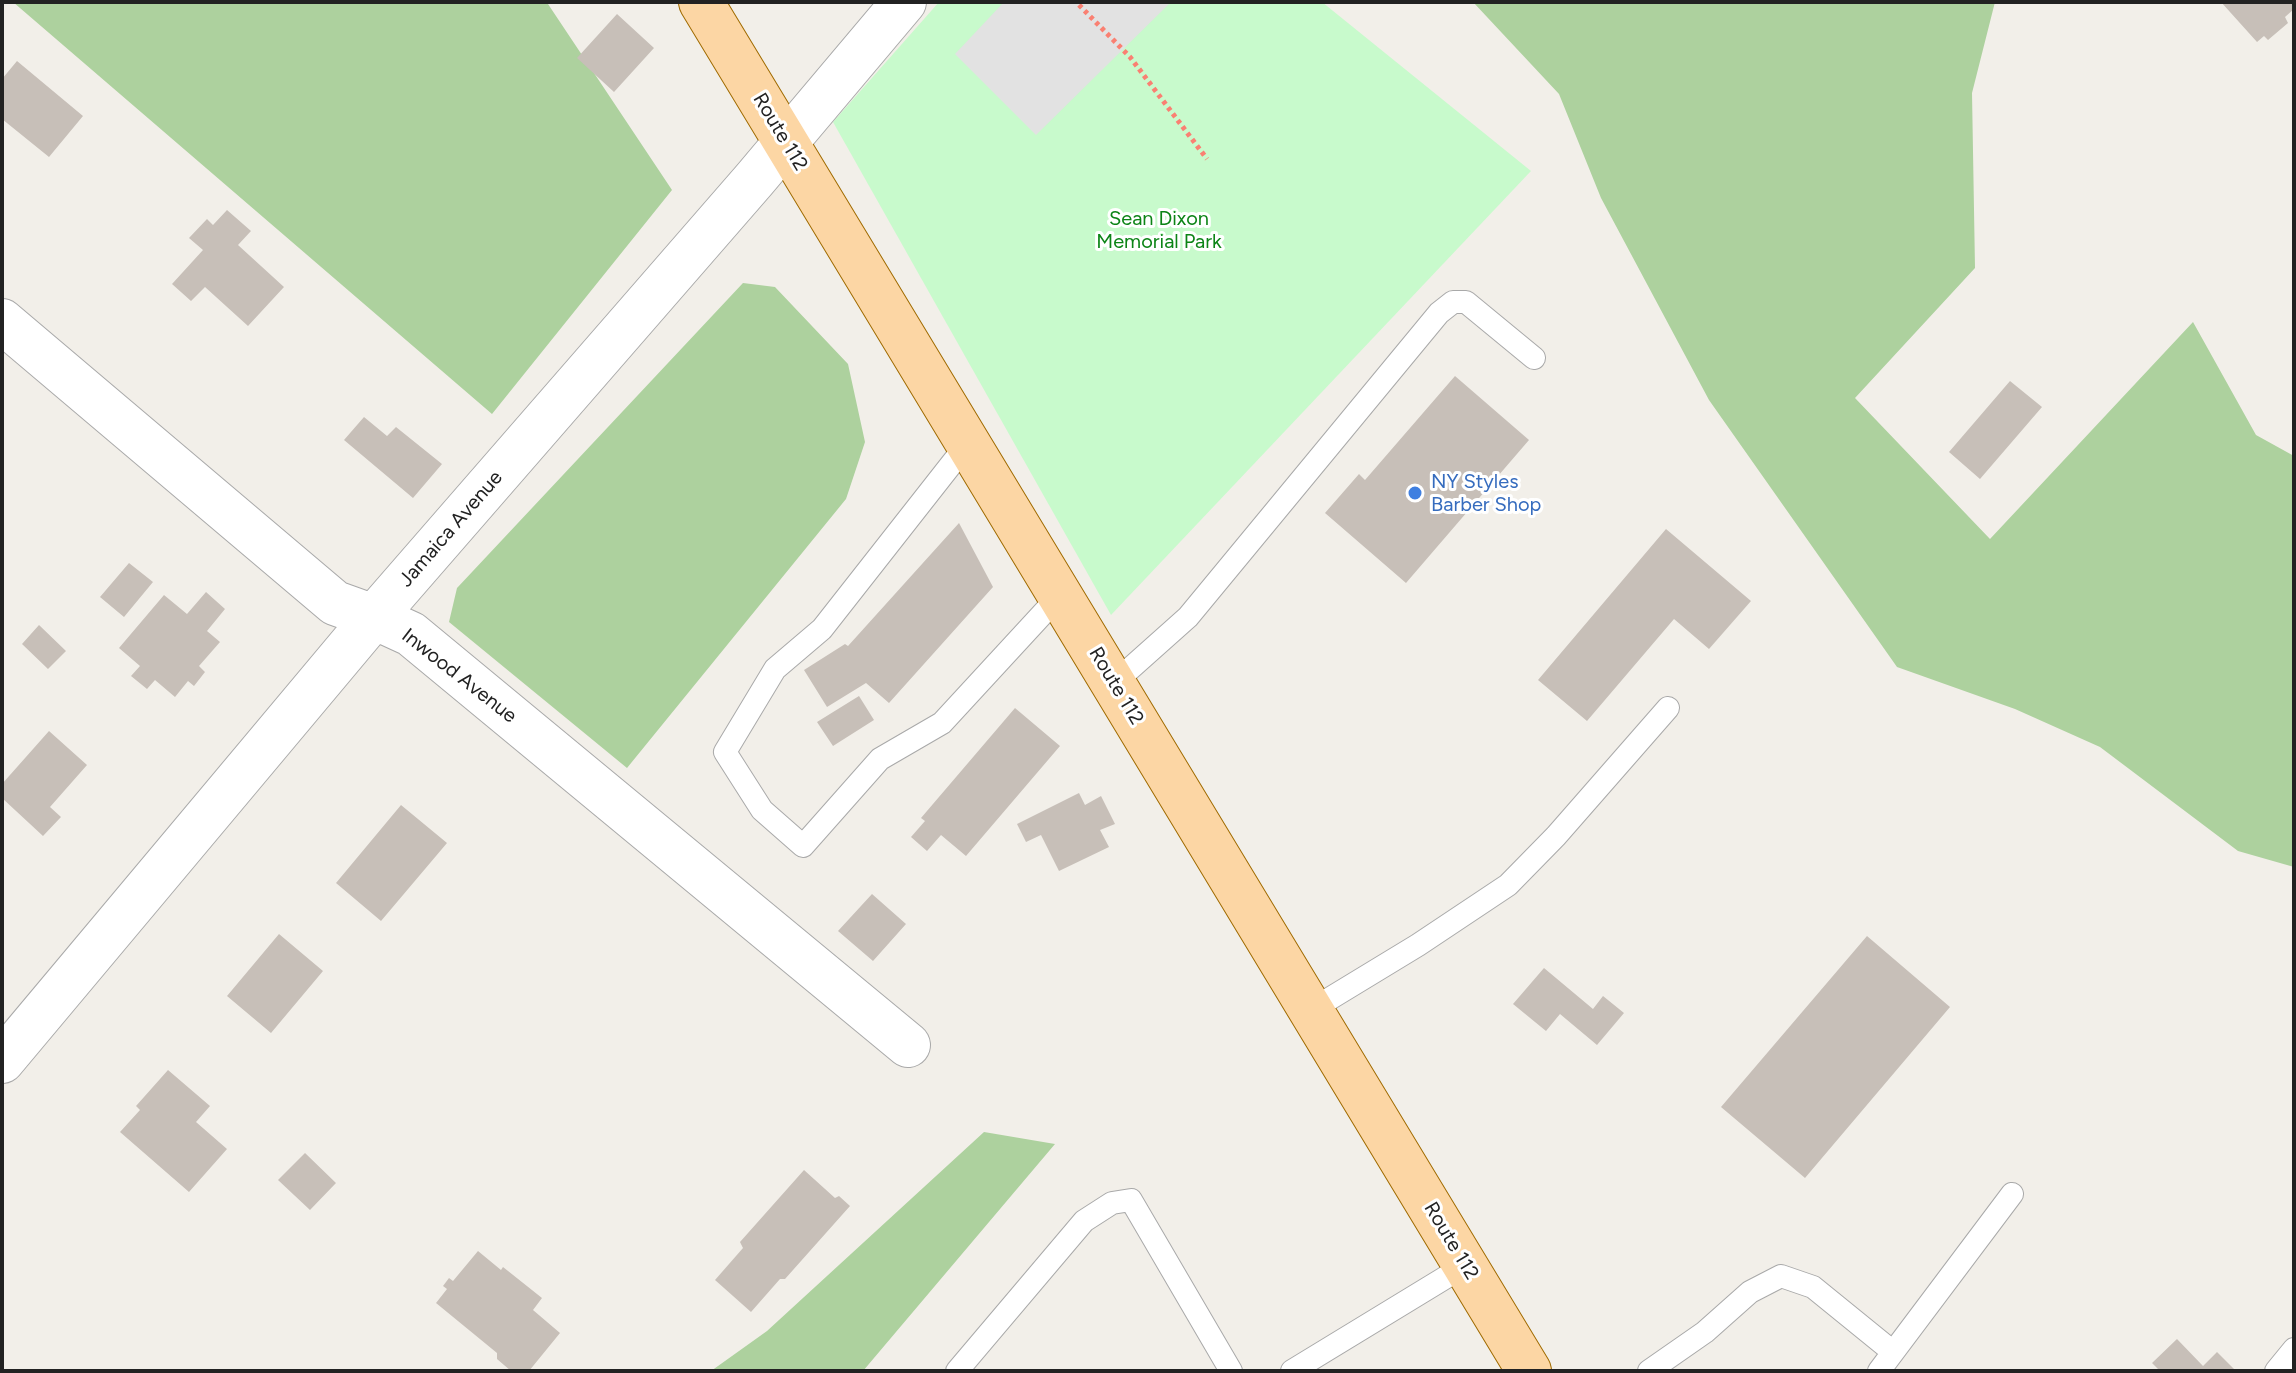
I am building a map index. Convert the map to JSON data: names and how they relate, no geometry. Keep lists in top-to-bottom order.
{
  "streets": {
    "main road": ["Route 112"],
    "street": ["Jamaica Avenue", "Inwood Avenue"]
  },
  "crossings": [
    ["Route 112", "Jamaica Avenue"],
    ["Jamaica Avenue", "Inwood Avenue"]
  ],
  "parks": ["Sean Dixon Memorial Park"],
  "places": ["NY Styles Barber Shop"]
}
